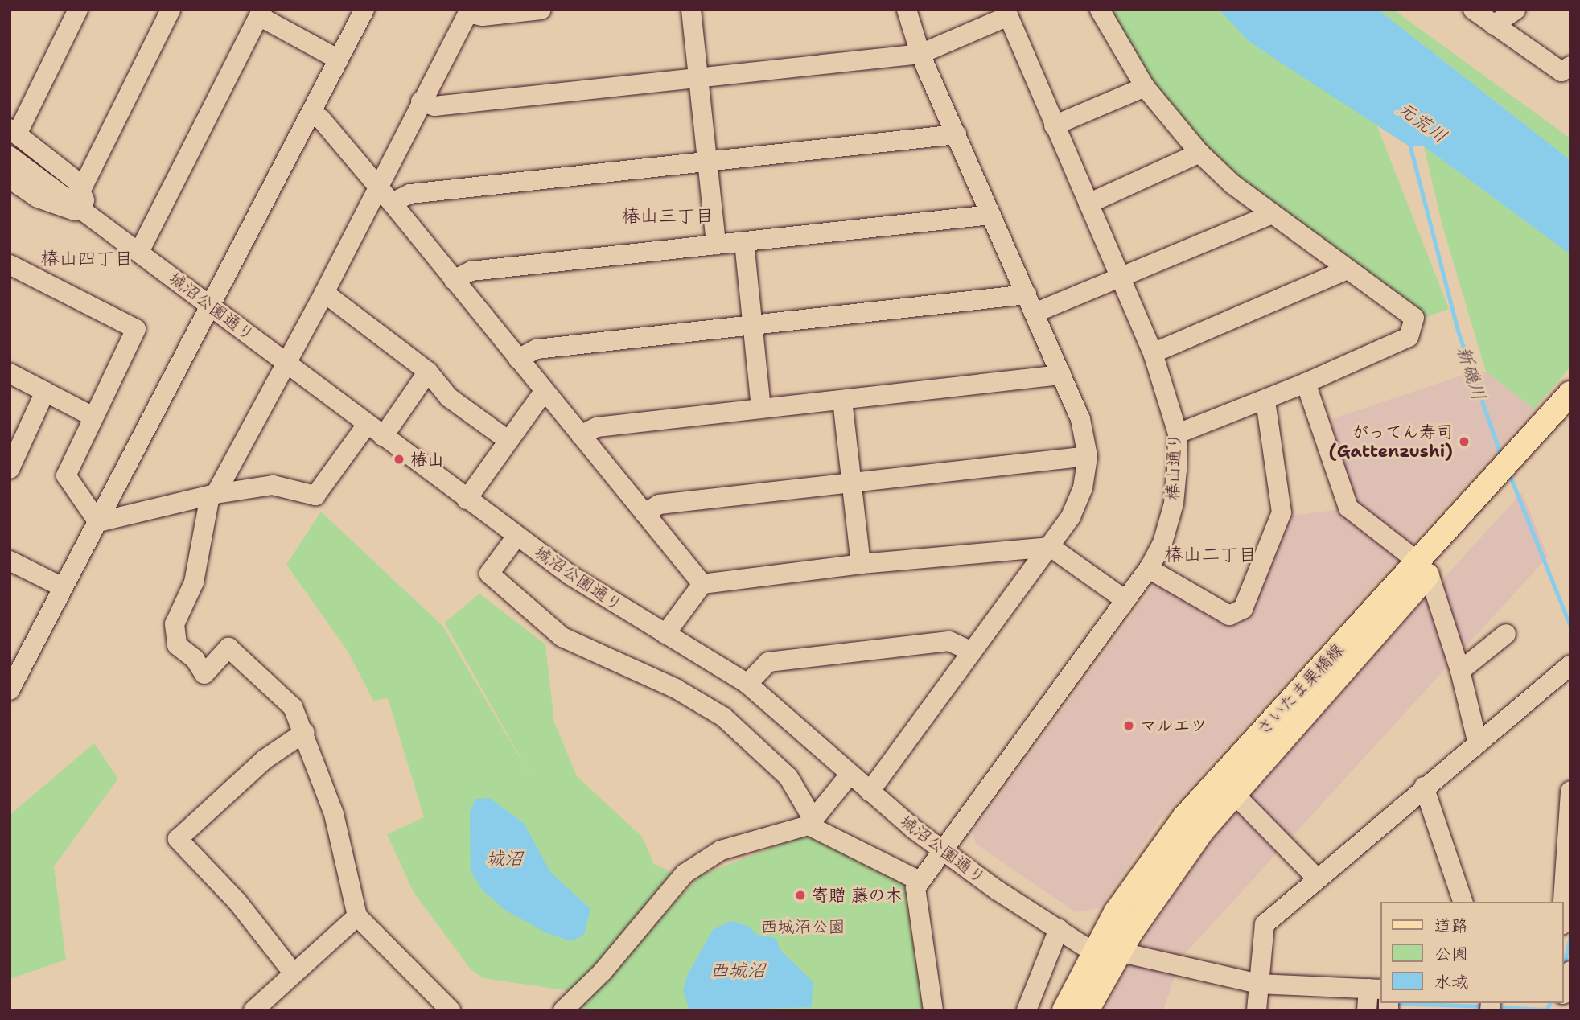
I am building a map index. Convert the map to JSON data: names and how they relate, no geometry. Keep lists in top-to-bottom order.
{
  "streets": {
    "main road": ["さいたま栗橋線"],
    "street": ["城沼公園通り", "椿山通り"]
  },
  "crossings": [
    ["城沼公園通り", "椿山通り"],
    ["城沼公園通り", "さいたま栗橋線"]
  ],
  "districts": ["椿山三丁目", "椿山四丁目", "椿山二丁目"],
  "water": [
    "元荒川",
    "新磯川",
    "城沼",
    "西城沼"
  ],
  "parks": ["西城沼公園"],
  "places": [
    "がってん寿司 (Gattenzushi)",
    "椿山",
    "マルエツ",
    "寄贈 藤の木"
  ],
  "legend": ["道路", "公園", "水域"]
}
